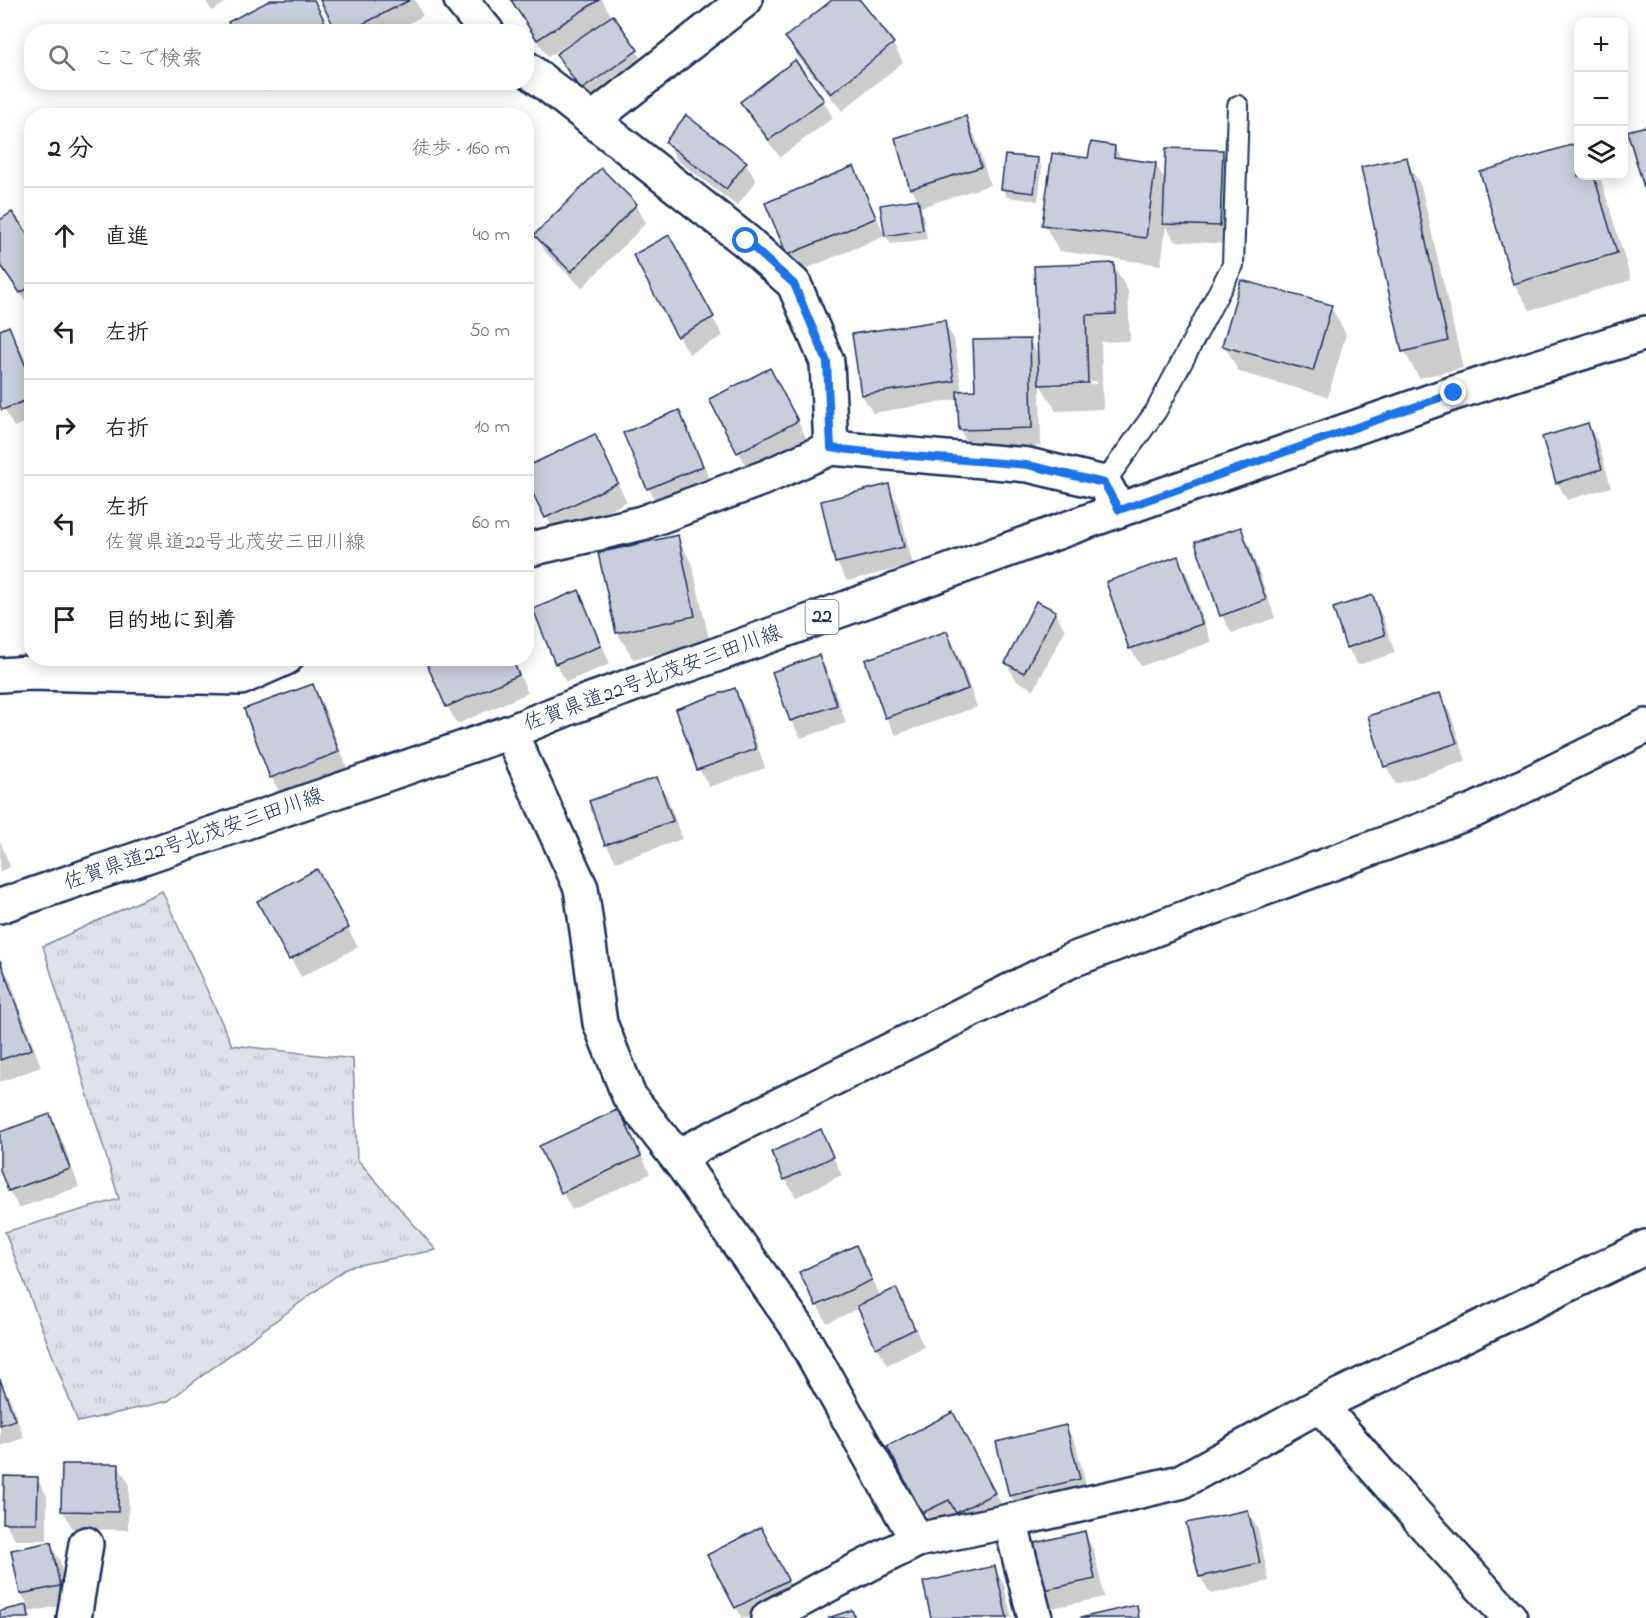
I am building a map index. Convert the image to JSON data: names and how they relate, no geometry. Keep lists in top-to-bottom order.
{
  "streets": {
    "street": ["22", "佐賀県道22号北茂安三田川線"]
  },
  "page": {
    "map_buttons": ["+", "−"],
    "search": "ここで検索",
    "heading": ["2 分", "徒歩 · 160 m"],
    "list": [
      ["直進", "40 m"],
      ["左折", "50 m"],
      ["右折", "10 m"],
      ["左折", "佐賀県道22号北茂安三田川線", "60 m"],
      "目的地に到着"
    ]
  }
}
